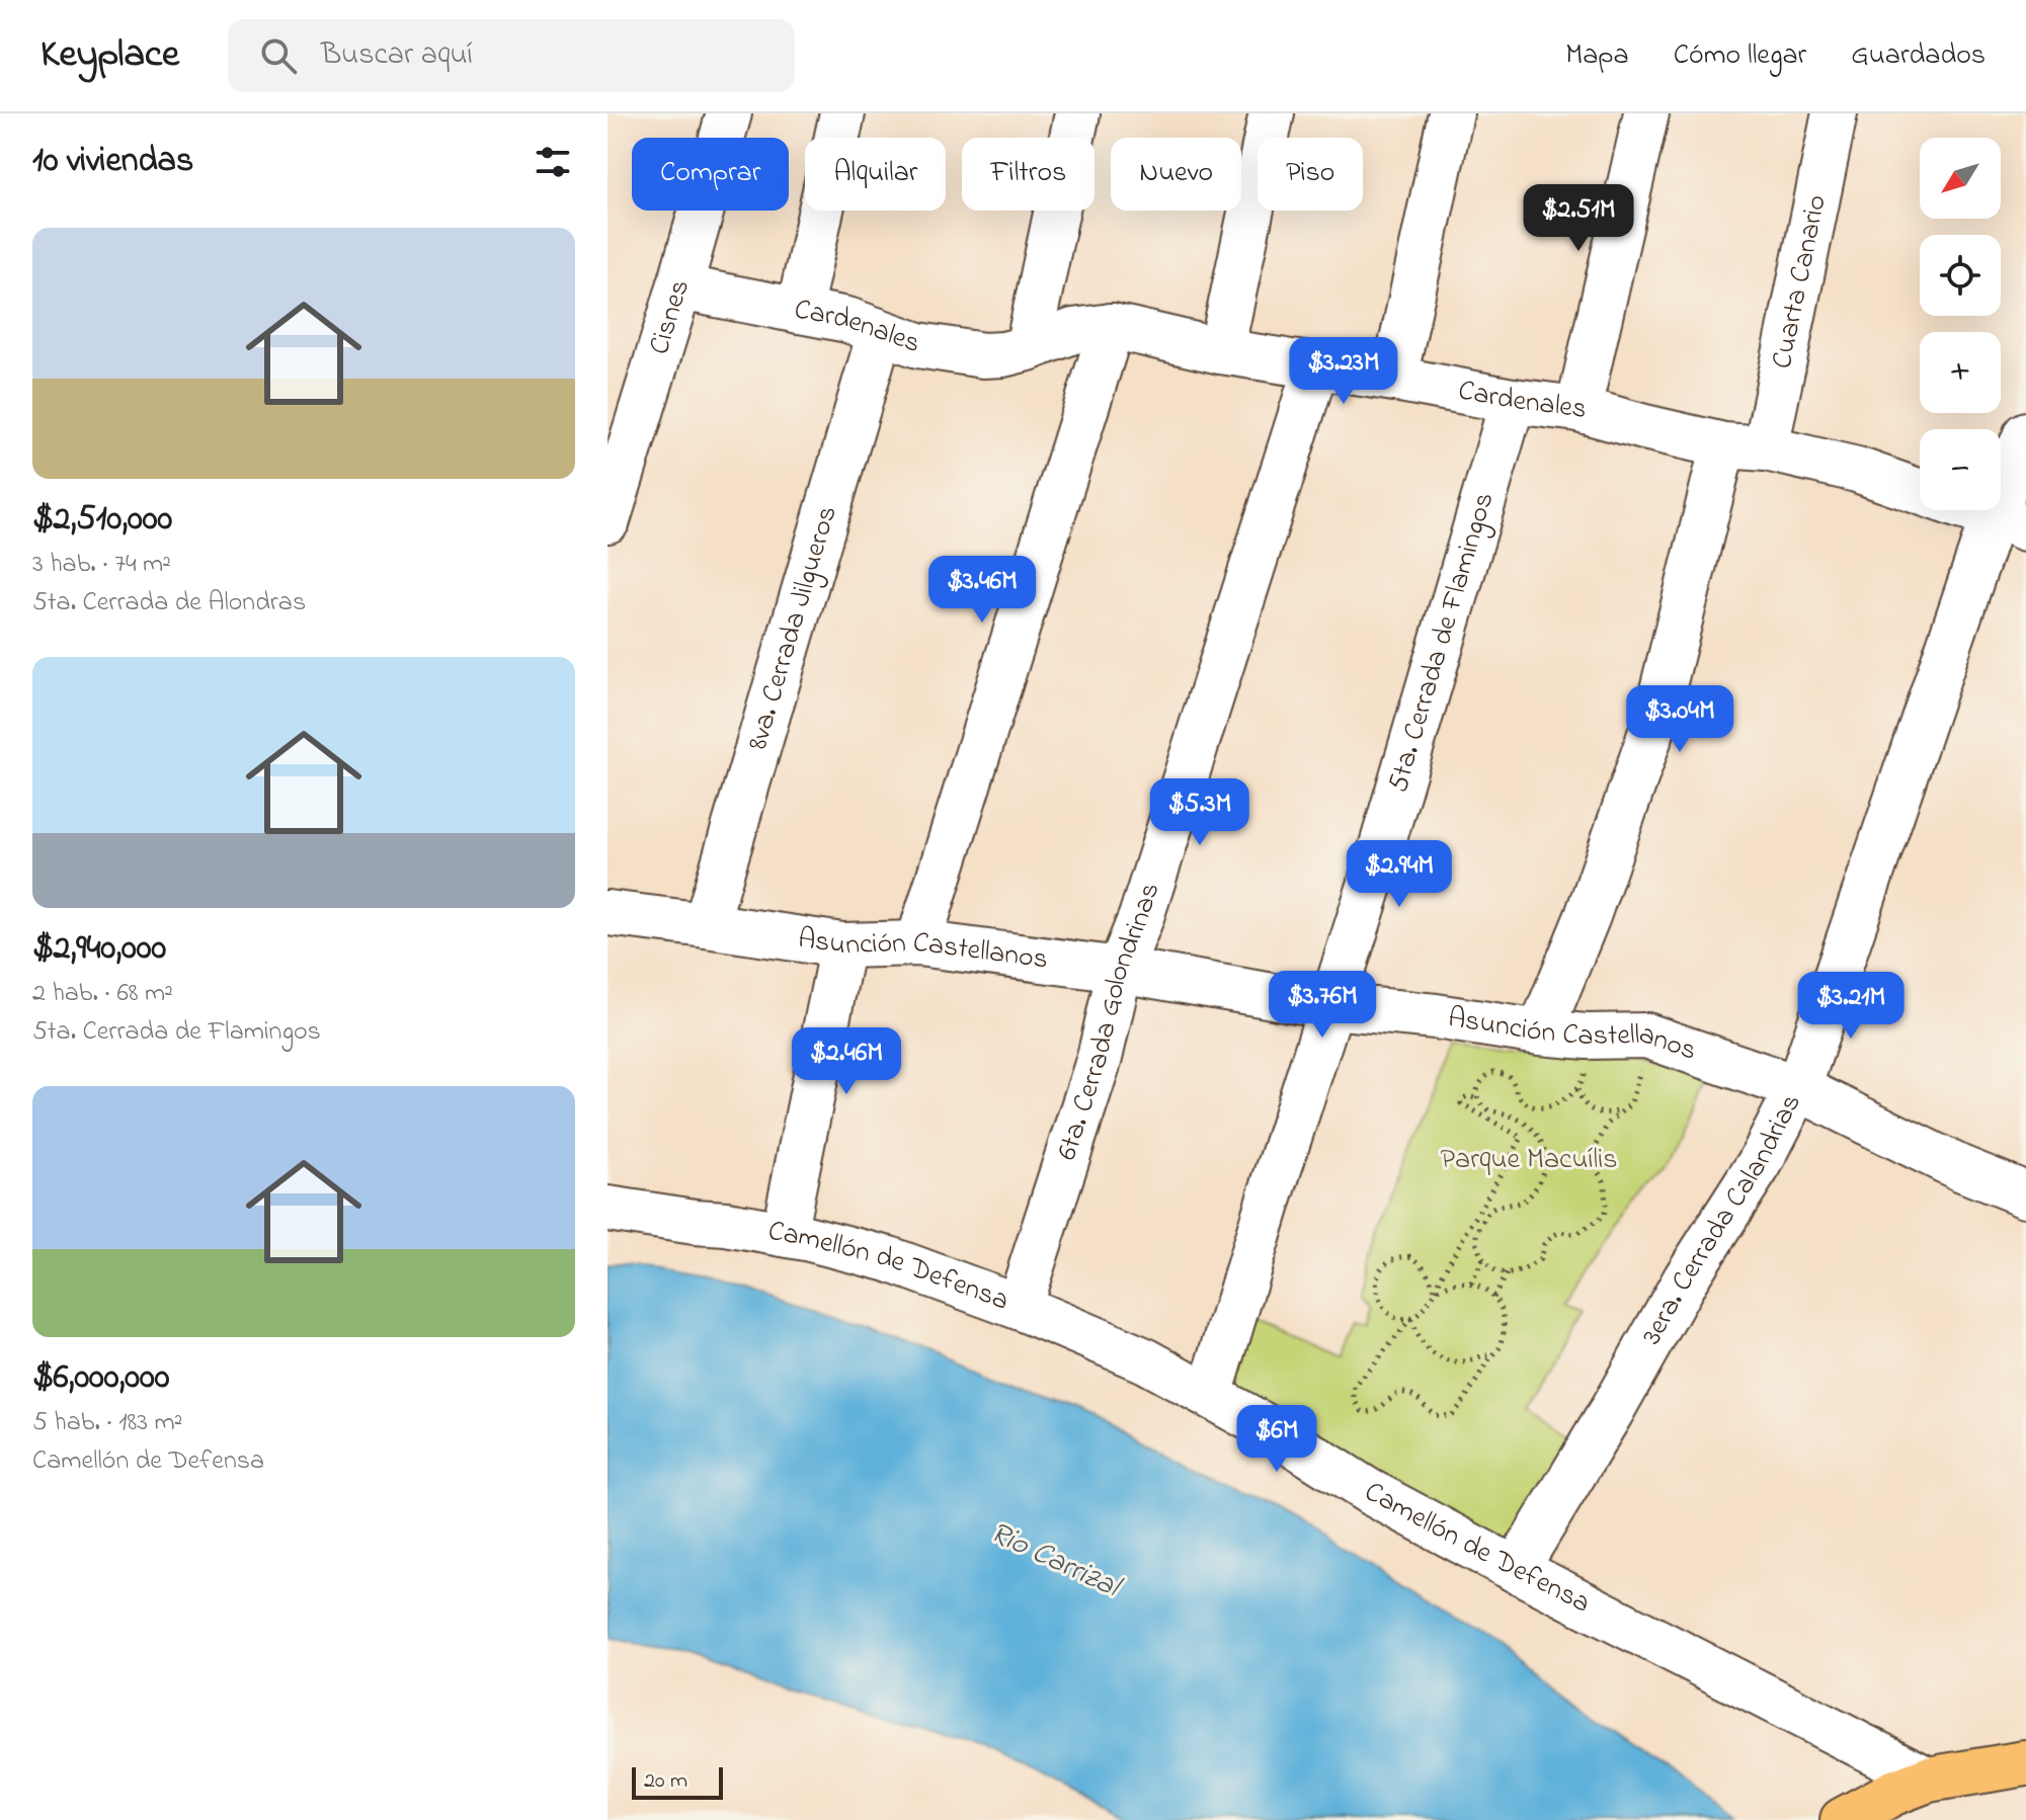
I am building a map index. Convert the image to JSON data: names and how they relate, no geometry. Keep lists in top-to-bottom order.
{
  "streets": {
    "street": [
      "Cuarta Canario",
      "Cisnes",
      "Cardenales",
      "8va. Cerrada Jilgueros",
      "5ta. Cerrada de Flamingos",
      "Asunción Castellanos",
      "6ta. Cerrada Golondrinas",
      "3era. Cerrada Calandrias",
      "Camellón de Defensa"
    ]
  },
  "crossings": [
    ["Cuarta Canario", "Cardenales"],
    ["Cuarta Canario", "Asunción Castellanos"],
    ["Cisnes", "Cardenales"],
    ["Cardenales", "8va. Cerrada Jilgueros"],
    ["Cardenales", "5ta. Cerrada de Flamingos"],
    ["Cardenales", "6ta. Cerrada Golondrinas"],
    ["Cardenales", "3era. Cerrada Calandrias"],
    ["8va. Cerrada Jilgueros", "Asunción Castellanos"],
    ["5ta. Cerrada de Flamingos", "Asunción Castellanos"],
    ["5ta. Cerrada de Flamingos", "Camellón de Defensa"],
    ["Asunción Castellanos", "6ta. Cerrada Golondrinas"],
    ["Asunción Castellanos", "3era. Cerrada Calandrias"],
    ["6ta. Cerrada Golondrinas", "Camellón de Defensa"],
    ["3era. Cerrada Calandrias", "Camellón de Defensa"]
  ],
  "water": ["Rio Carrizal"],
  "parks": ["Parque Macuílis"],
  "scale_bar": "20 m",
  "north": "bottom left",
  "page": {
    "header": "Keyplace",
    "search": "Buscar aquí",
    "nav": ["Mapa", "Cómo llegar", "Guardados"],
    "heading": "10 viviendas",
    "map_buttons": ["+", "−"],
    "chip": [
      "Comprar",
      "Alquilar",
      "Filtros",
      "Nuevo",
      "Piso"
    ],
    "price": [
      "$2.51M",
      "$3.23M",
      "$3.46M",
      "$3.04M",
      "$5.3M",
      "$2.94M",
      "$3.76M",
      "$3.21M",
      "$2.46M",
      "$6M"
    ],
    "list": [
      {
        "name": "$2,510,000",
        "note": "3 hab. · 74 m² · 5ta. Cerrada de Alondras"
      },
      {
        "name": "$2,940,000",
        "note": "2 hab. · 68 m² · 5ta. Cerrada de Flamingos"
      },
      {
        "name": "$6,000,000",
        "note": "5 hab. · 183 m² · Camellón de Defensa"
      }
    ],
    "scale": "20 m"
  }
}
